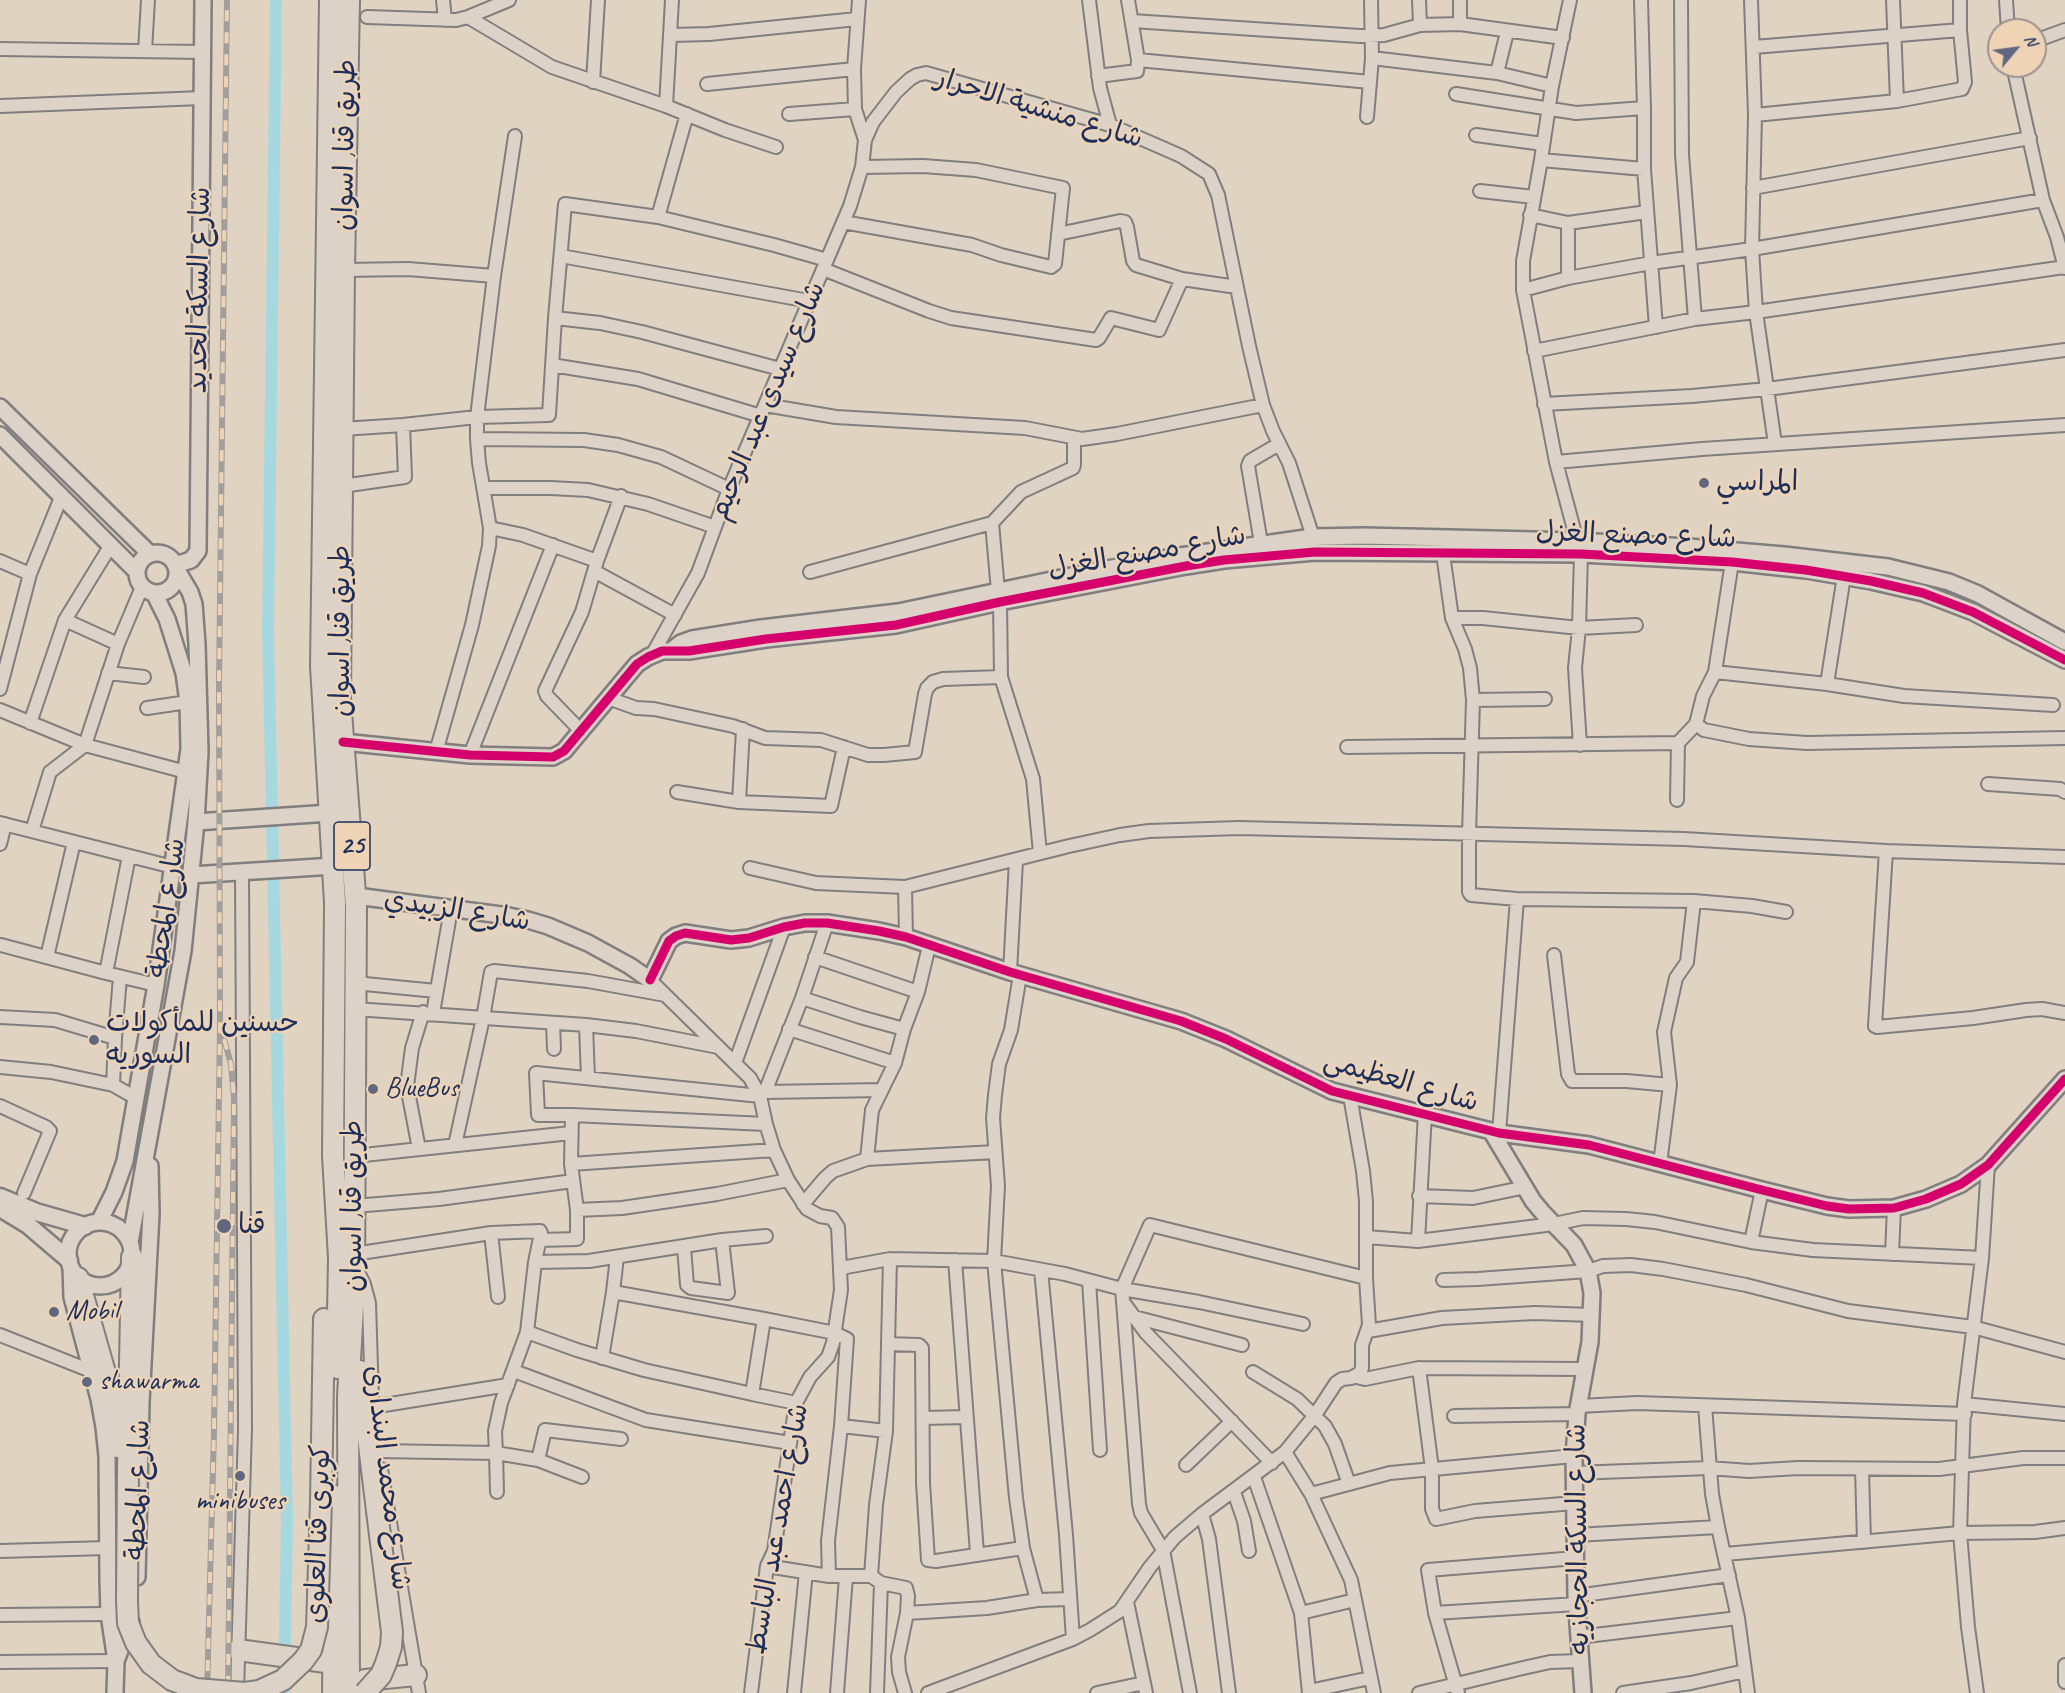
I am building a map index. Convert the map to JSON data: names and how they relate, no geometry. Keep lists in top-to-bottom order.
{
  "streets": {
    "highway": ["طريق قنا, اسوان", "25", "كوبرى قنا العلوى"],
    "street": [
      "شارع منشية الاحرار",
      "شارع السكة الحديد",
      "شارع سيدى عبد الرحيم",
      "شارع مصنع الغزل",
      "شارع المحطة",
      "شارع الزبيدي",
      "شارع العظيمى",
      "شارع محمد البندارى",
      "شارع احمد عبد الباسط",
      "شارع السكة الحجازيه"
    ]
  },
  "crossings": [
    ["شارع منشية الاحرار", "شارع سيدى عبد الرحيم"],
    ["طريق قنا, اسوان", "شارع مصنع الغزل"],
    ["طريق قنا, اسوان", "شارع الزبيدي"],
    ["طريق قنا, اسوان", "شارع محمد البندارى"],
    ["طريق قنا, اسوان", "كوبرى قنا العلوى"],
    ["شارع السكة الحديد", "شارع المحطة"],
    ["شارع سيدى عبد الرحيم", "شارع مصنع الغزل"],
    ["شارع المحطة", "كوبرى قنا العلوى"],
    ["شارع الزبيدي", "شارع العظيمى"],
    ["شارع العظيمى", "شارع السكة الحجازيه"],
    ["شارع محمد البندارى", "كوبرى قنا العلوى"]
  ],
  "places": [
    "المراسي",
    "حسنين للمأكولات السوريه",
    "BlueBus",
    "قنا",
    "Mobil",
    "shawarma",
    "minibuses"
  ],
  "north": "top right"
}
